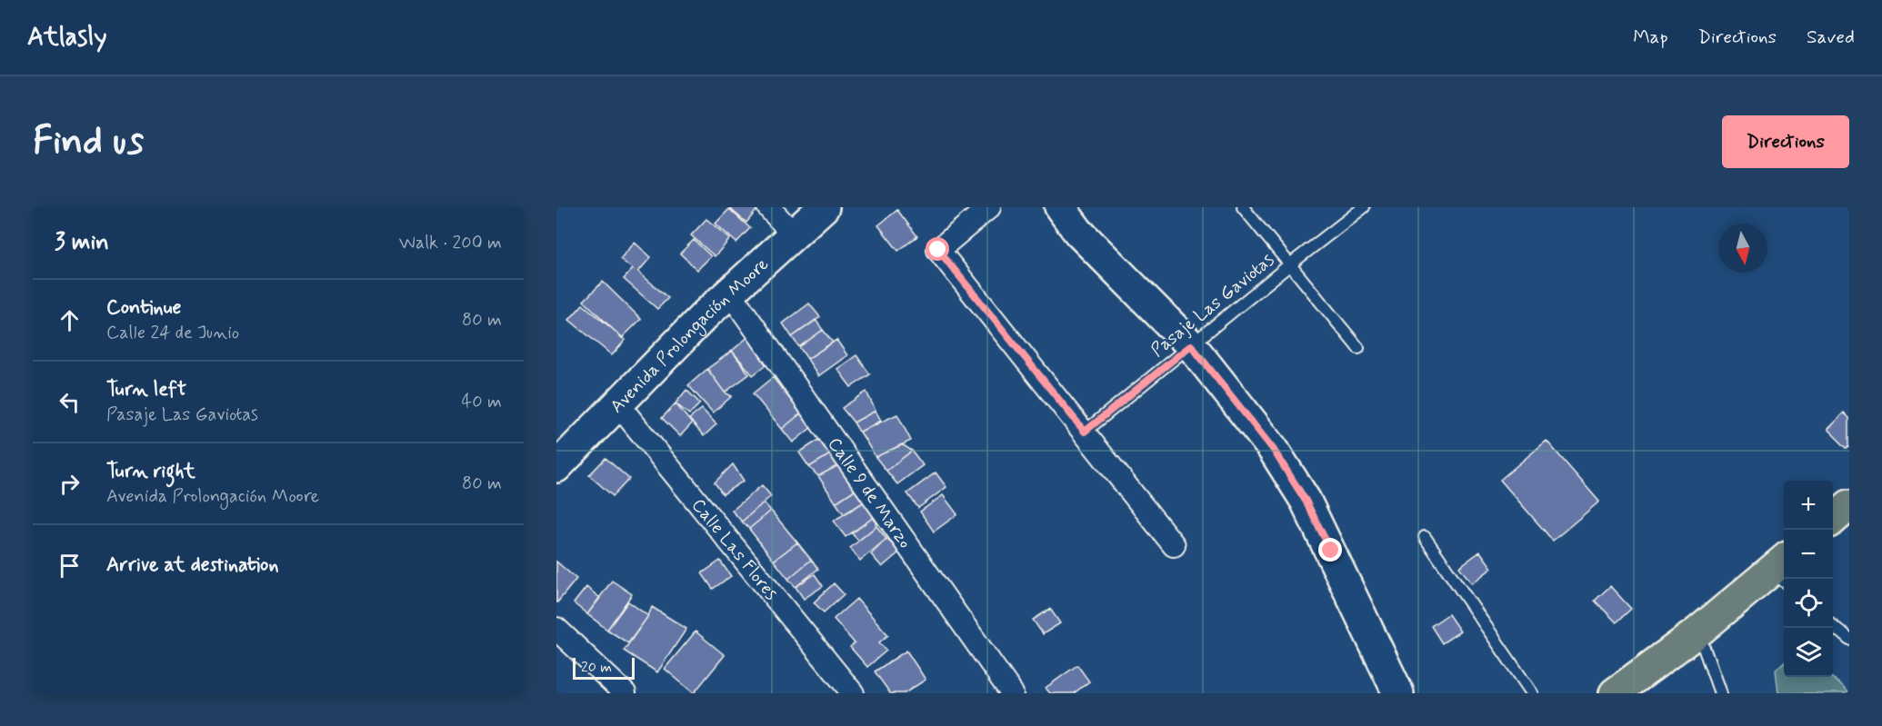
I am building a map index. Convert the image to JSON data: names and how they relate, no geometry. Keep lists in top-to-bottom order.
{
  "streets": {
    "street": ["Avenida Prolongación Moore", "Calle 9 de Marzo", "Calle Las Flores"],
    "lane": ["Pasaje Las Gaviotas"]
  },
  "crossings": [
    ["Avenida Prolongación Moore", "Calle 9 de Marzo"],
    ["Avenida Prolongación Moore", "Calle Las Flores"]
  ],
  "scale_bar": "20 m",
  "north": "bottom",
  "page": {
    "header": "Atlasly",
    "nav": ["Map", "Directions", "Saved"],
    "buttons": "Directions",
    "title": "Find us",
    "heading": ["3 min", "Walk · 200 m"],
    "list": [
      ["Continue", "Calle 24 de Junio", "80 m"],
      ["Turn left", "Pasaje Las Gaviotas", "40 m"],
      ["Turn right", "Avenida Prolongación Moore", "80 m"],
      "Arrive at destination"
    ],
    "map_buttons": ["+", "−"],
    "scale": "20 m"
  }
}
